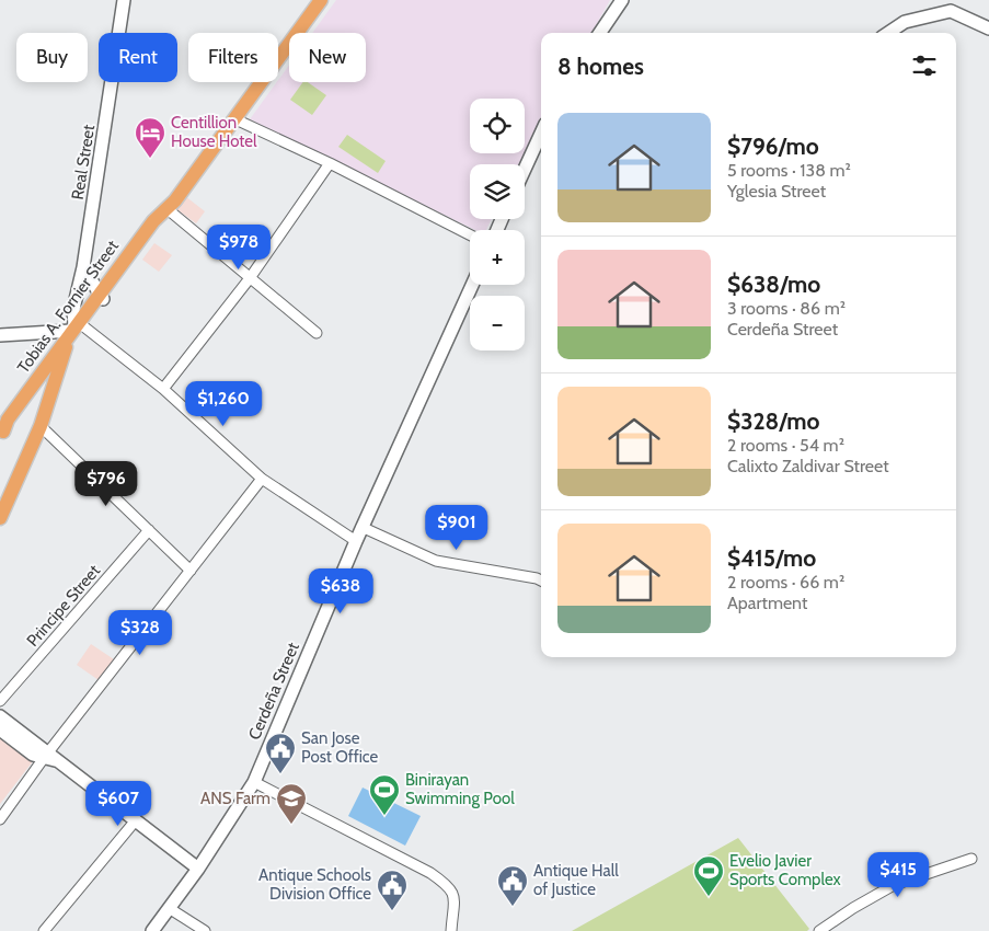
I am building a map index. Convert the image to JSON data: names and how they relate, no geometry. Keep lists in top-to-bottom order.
{
  "streets": {
    "main road": ["Real Street", "Tobias A. Fornier Street", "Cerdeña Street"],
    "street": ["Principe Street"]
  },
  "crossings": [
    ["Real Street", "Tobias A. Fornier Street"]
  ],
  "places": {
    "hotel": ["Centillion House Hotel"],
    "public building": ["San Jose Post Office", "Antique Hall of Justice", "Antique Schools Division Office"],
    "sports": ["Binirayan Swimming Pool", "Evelio Javier Sports Complex"],
    "school or university": ["ANS Farm"]
  },
  "page": {
    "chip": [
      "Buy",
      "Rent",
      "Filters",
      "New"
    ],
    "heading": "8 homes",
    "map_buttons": ["+", "−"],
    "list": [
      {
        "name": "$796/mo",
        "note": "5 rooms · 138 m² · Yglesia Street"
      },
      {
        "name": "$638/mo",
        "note": "3 rooms · 86 m² · Cerdeña Street"
      },
      {
        "name": "$328/mo",
        "note": "2 rooms · 54 m² · Calixto Zaldivar Street"
      },
      {
        "name": "$415/mo",
        "note": "2 rooms · 66 m² · Apartment"
      }
    ],
    "price": [
      "$978",
      "$1,260",
      "$796",
      "$901",
      "$638",
      "$328",
      "$607",
      "$415"
    ]
  }
}
